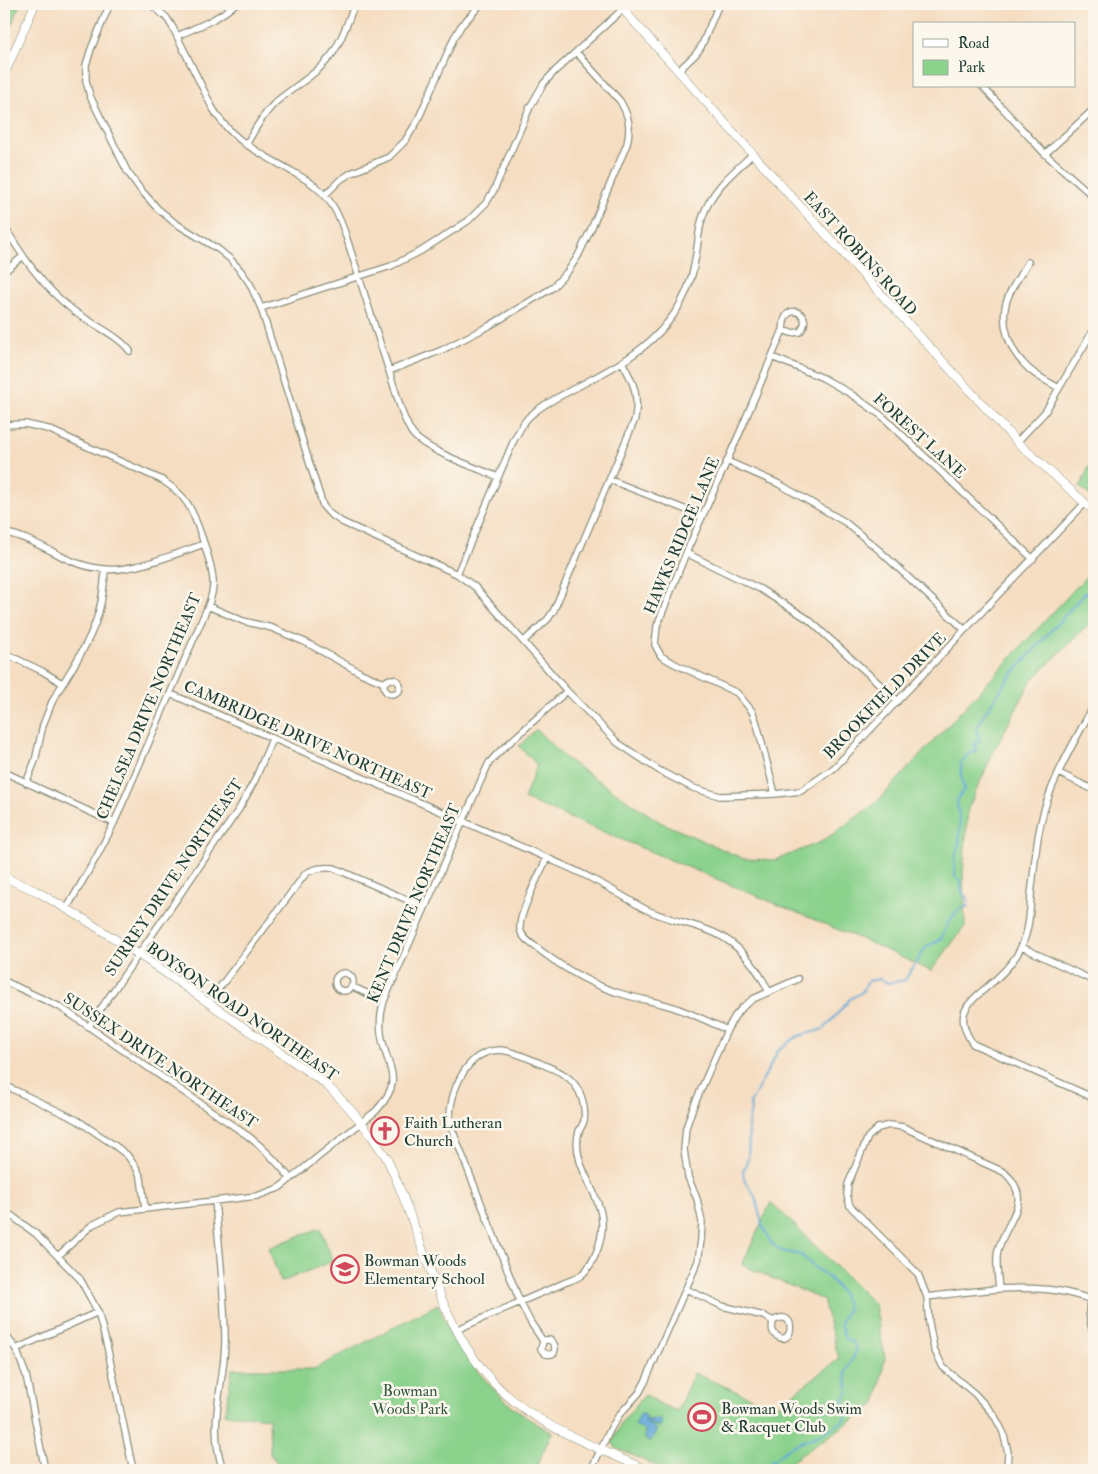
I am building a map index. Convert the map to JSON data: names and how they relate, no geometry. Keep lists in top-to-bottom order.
{
  "streets": {
    "main road": ["EAST ROBINS ROAD", "BOYSON ROAD NORTHEAST"],
    "street": [
      "FOREST LANE",
      "HAWKS RIDGE LANE",
      "BROOKFIELD DRIVE",
      "CHELSEA DRIVE NORTHEAST",
      "CAMBRIDGE DRIVE NORTHEAST",
      "SURREY DRIVE NORTHEAST",
      "KENT DRIVE NORTHEAST",
      "SUSSEX DRIVE NORTHEAST"
    ]
  },
  "crossings": [
    ["EAST ROBINS ROAD", "BROOKFIELD DRIVE"],
    ["FOREST LANE", "HAWKS RIDGE LANE"],
    ["FOREST LANE", "BROOKFIELD DRIVE"],
    ["HAWKS RIDGE LANE", "BROOKFIELD DRIVE"],
    ["BROOKFIELD DRIVE", "KENT DRIVE NORTHEAST"],
    ["CHELSEA DRIVE NORTHEAST", "CAMBRIDGE DRIVE NORTHEAST"],
    ["CHELSEA DRIVE NORTHEAST", "BOYSON ROAD NORTHEAST"],
    ["CAMBRIDGE DRIVE NORTHEAST", "SURREY DRIVE NORTHEAST"],
    ["CAMBRIDGE DRIVE NORTHEAST", "KENT DRIVE NORTHEAST"],
    ["SURREY DRIVE NORTHEAST", "BOYSON ROAD NORTHEAST"],
    ["SURREY DRIVE NORTHEAST", "SUSSEX DRIVE NORTHEAST"],
    ["KENT DRIVE NORTHEAST", "BOYSON ROAD NORTHEAST"],
    ["KENT DRIVE NORTHEAST", "SUSSEX DRIVE NORTHEAST"]
  ],
  "parks": ["Bowman Woods Park"],
  "places": {
    "church": ["Faith Lutheran Church"],
    "school or university": ["Bowman Woods Elementary School"],
    "sports": ["Bowman Woods Swim & Racquet Club"]
  },
  "legend": ["Road", "Park"]
}
